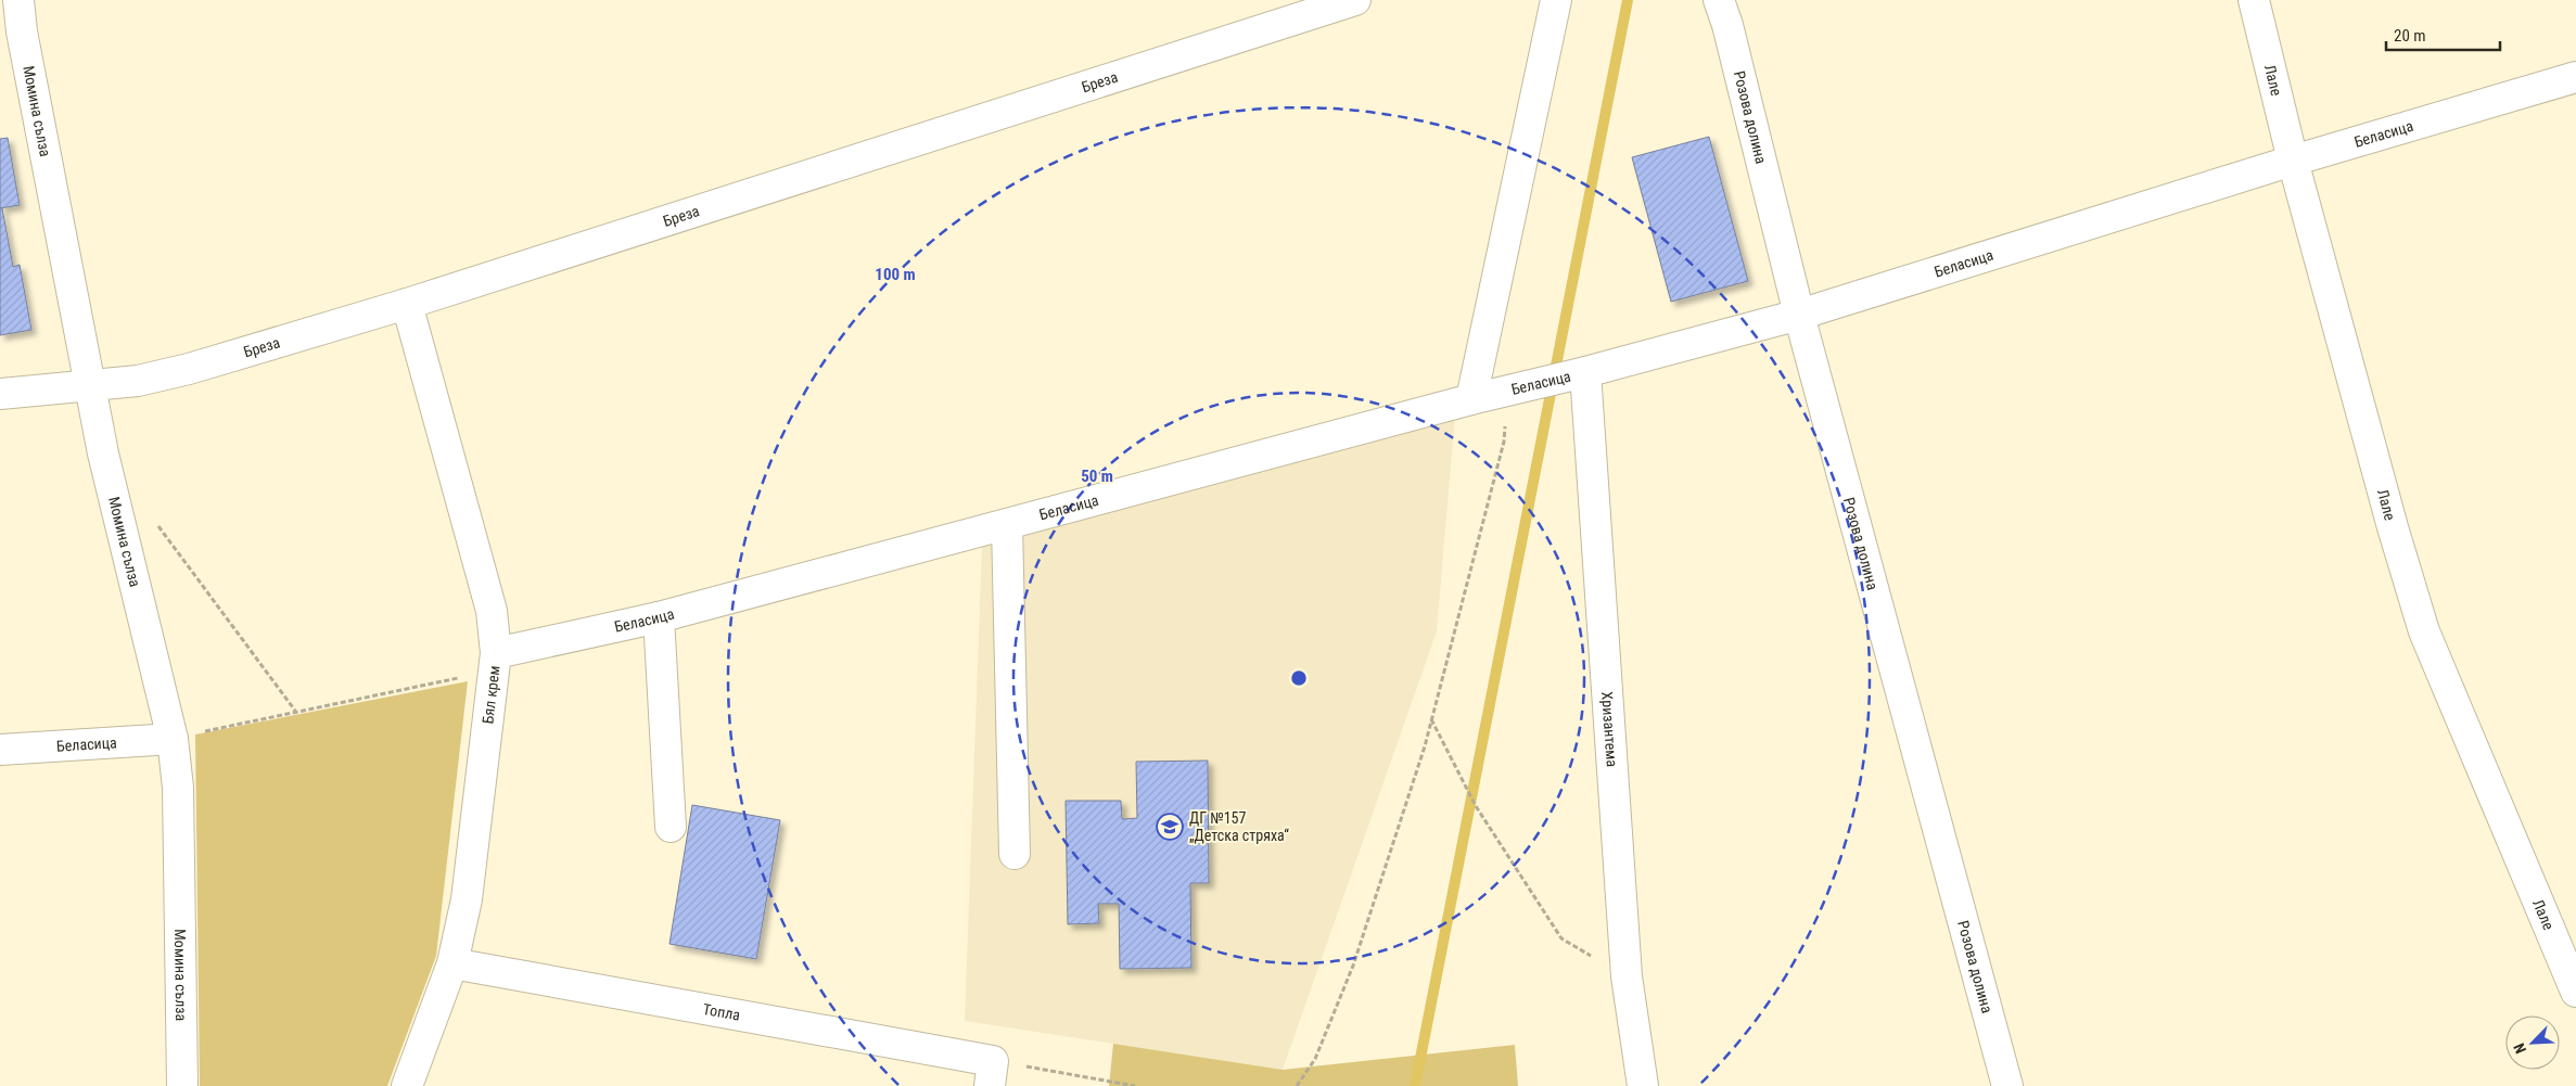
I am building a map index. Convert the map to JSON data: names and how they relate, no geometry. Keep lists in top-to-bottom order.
{
  "streets": {
    "street": [
      "Лале",
      "Бреза",
      "Момина сълза",
      "Розова долина",
      "Беласица",
      "Бял крем",
      "Хризантема",
      "Топла"
    ]
  },
  "crossings": [
    ["Лале", "Беласица"],
    ["Бреза", "Момина сълза"],
    ["Бреза", "Бял крем"],
    ["Момина сълза", "Беласица"],
    ["Розова долина", "Беласица"],
    ["Беласица", "Бял крем"],
    ["Беласица", "Хризантема"],
    ["Бял крем", "Топла"]
  ],
  "places": {
    "school or university": ["ДГ №157 „Детска стряха“"]
  },
  "scale_bar": "20 m",
  "north": "bottom left",
  "rings": ["100 m", "50 m"]
}
